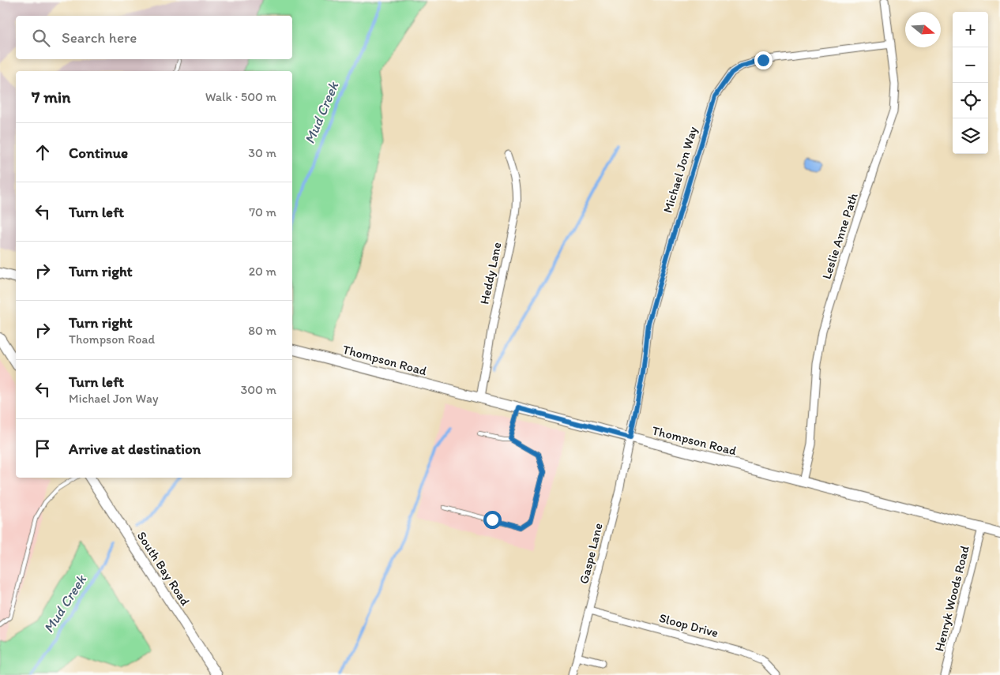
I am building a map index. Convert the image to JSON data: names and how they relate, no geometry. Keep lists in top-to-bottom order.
{
  "streets": {
    "street": [
      "Michael Jon Way",
      "Leslie Anne Path",
      "Heddy Lane",
      "Thompson Road",
      "Gaspe Lane",
      "South Bay Road",
      "Henryk Woods Road",
      "Sloop Drive"
    ]
  },
  "crossings": [
    ["Michael Jon Way", "Leslie Anne Path"],
    ["Michael Jon Way", "Thompson Road"],
    ["Michael Jon Way", "Gaspe Lane"],
    ["Leslie Anne Path", "Thompson Road"],
    ["Heddy Lane", "Thompson Road"],
    ["Thompson Road", "Gaspe Lane"],
    ["Thompson Road", "Henryk Woods Road"],
    ["Gaspe Lane", "Sloop Drive"]
  ],
  "water": ["Mud Creek"],
  "north": "right",
  "page": {
    "map_buttons": ["+", "−"],
    "search": "Search here",
    "heading": ["7 min", "Walk · 500 m"],
    "list": [
      ["Continue", "30 m"],
      ["Turn left", "70 m"],
      ["Turn right", "20 m"],
      ["Turn right", "Thompson Road", "80 m"],
      ["Turn left", "Michael Jon Way", "300 m"],
      "Arrive at destination"
    ]
  }
}
